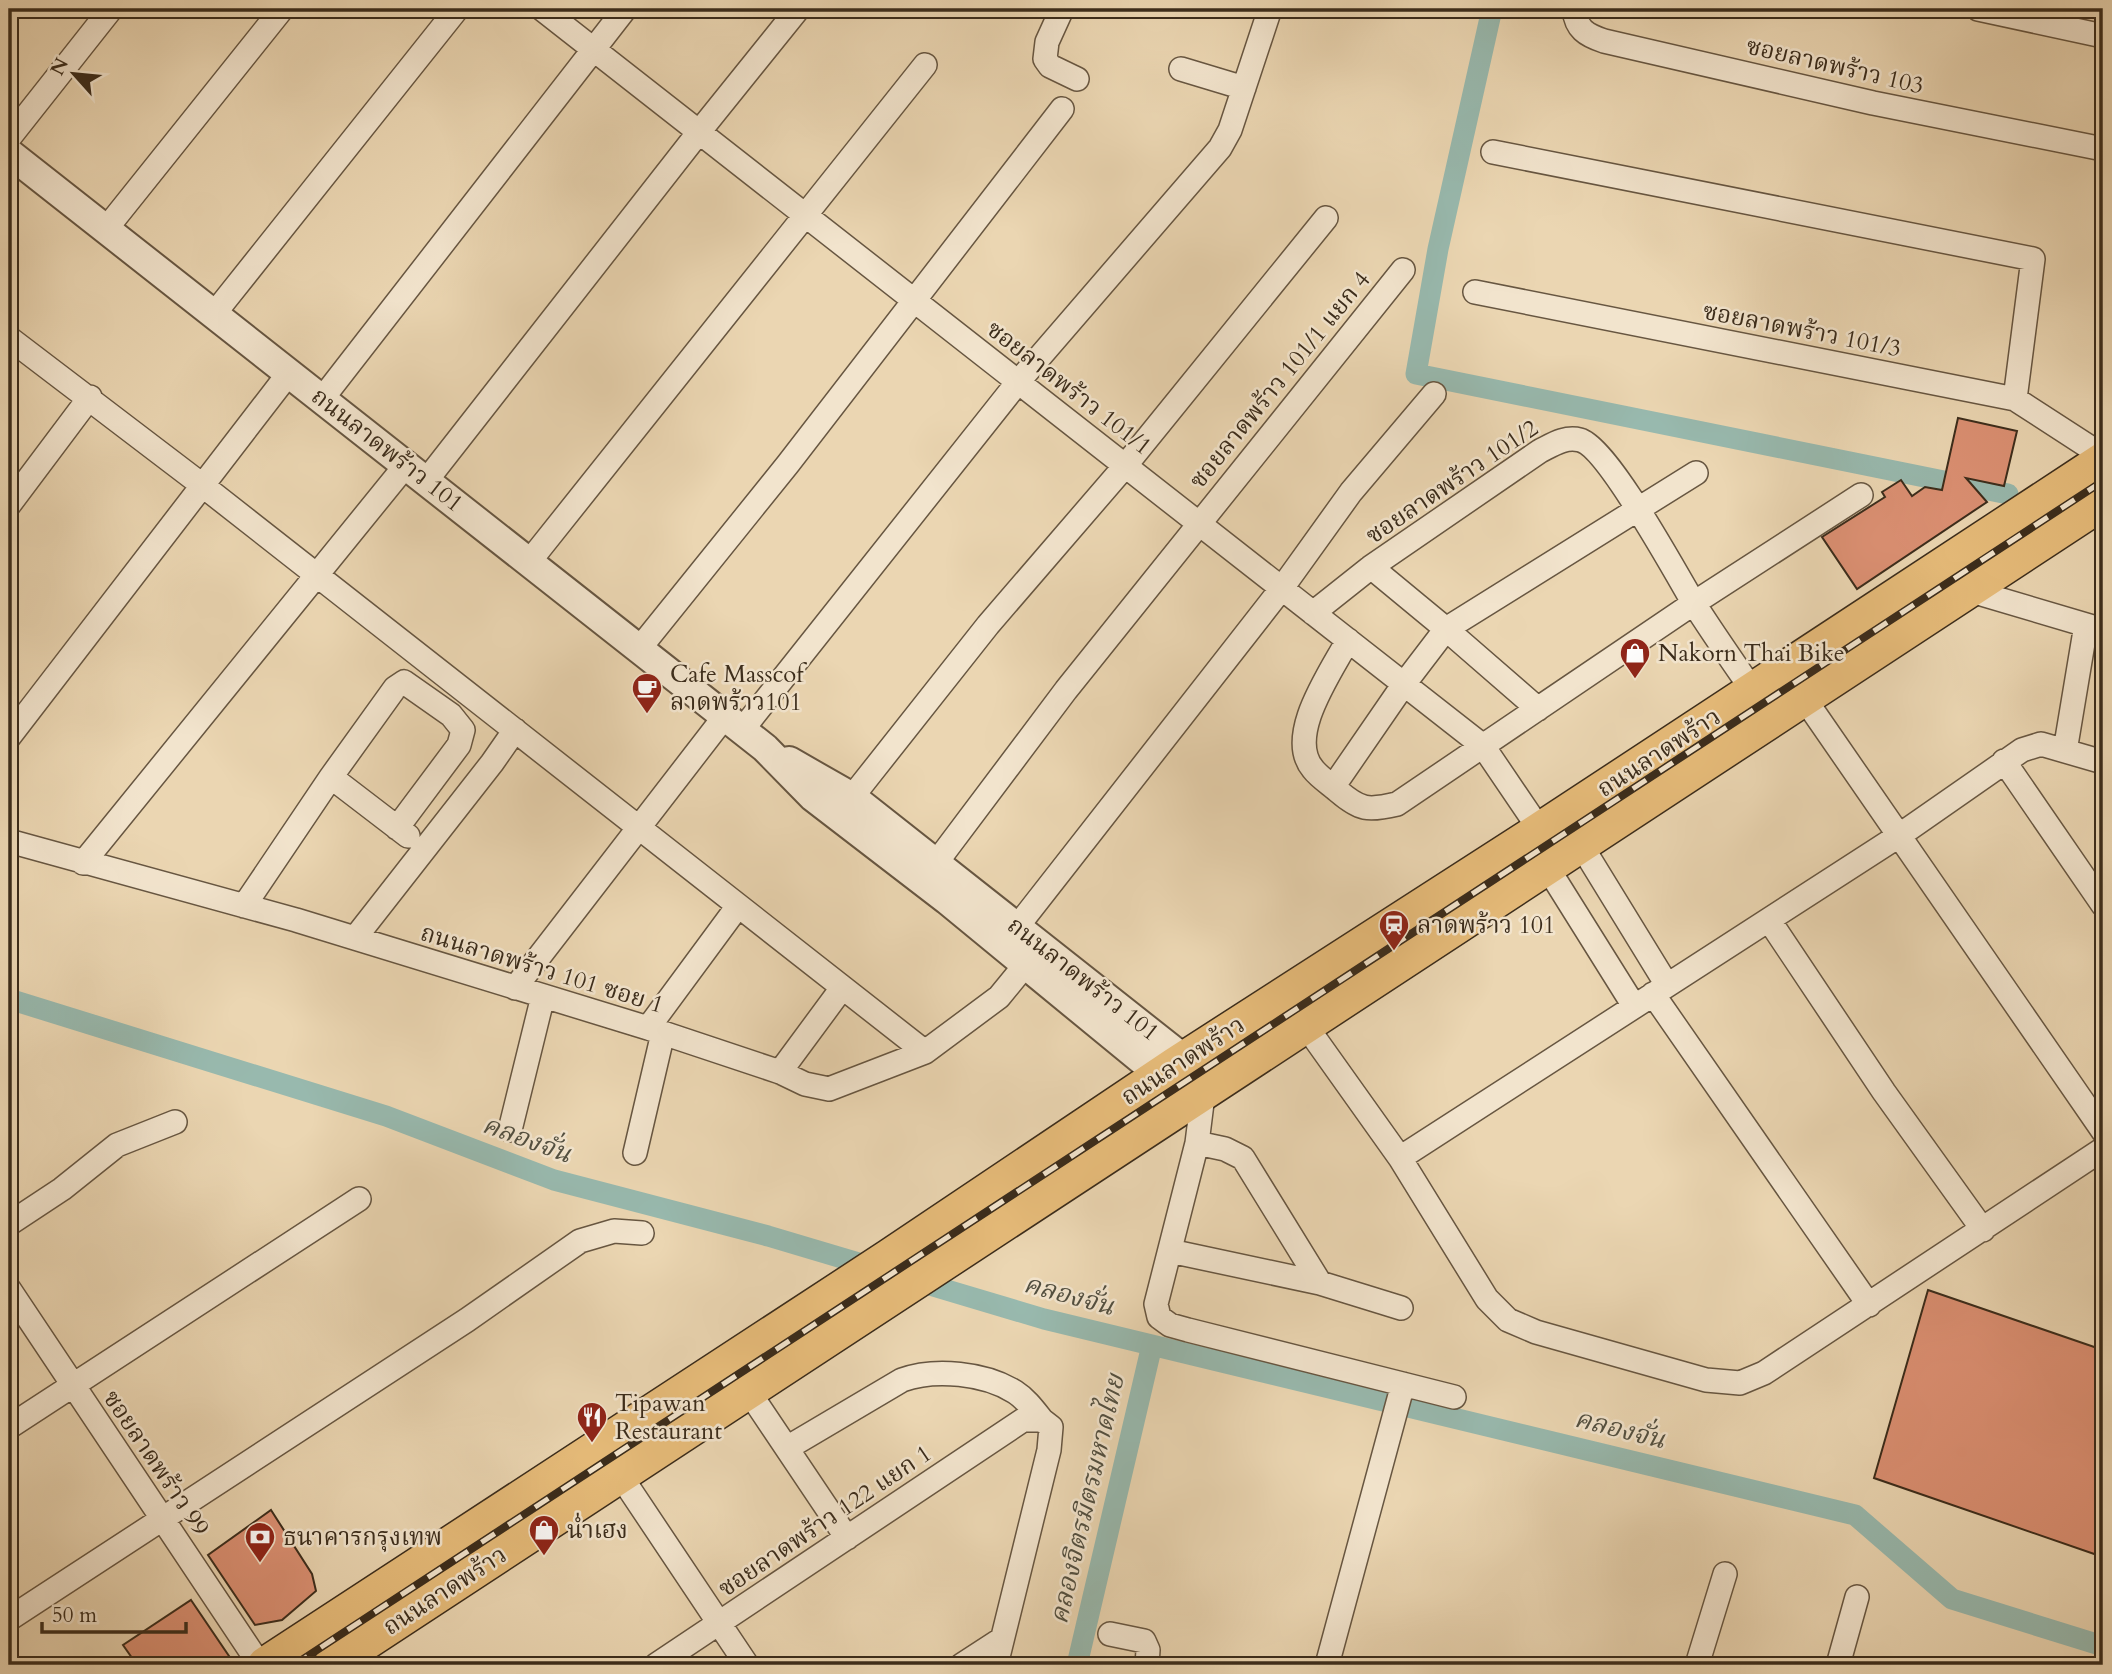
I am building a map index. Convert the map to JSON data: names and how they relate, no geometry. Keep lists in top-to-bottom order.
{
  "streets": {
    "main road": ["ถนนลาดพร้าว"],
    "street": [
      "ซอยลาดพร้าว 103",
      "ซอยลาดพร้าว 101/3",
      "ซอยลาดพร้าว 101/1 แยก 4",
      "ซอยลาดพร้าว 101/1",
      "ถนนลาดพร้าว 101",
      "ซอยลาดพร้าว 101/2",
      "ถนนลาดพร้าว 101 ซอย 1",
      "ซอยลาดพร้าว 99",
      "ซอยลาดพร้าว 122 แยก 1"
    ]
  },
  "crossings": [
    ["ซอยลาดพร้าว 101/3", "ถนนลาดพร้าว"],
    ["ซอยลาดพร้าว 101/1 แยก 4", "ซอยลาดพร้าว 101/1"],
    ["ซอยลาดพร้าว 101/1 แยก 4", "ถนนลาดพร้าว 101"],
    ["ซอยลาดพร้าว 101/1", "ซอยลาดพร้าว 101/2"],
    ["ซอยลาดพร้าว 101/1", "ถนนลาดพร้าว"],
    ["ถนนลาดพร้าว 101", "ถนนลาดพร้าว"],
    ["ถนนลาดพร้าว 101", "ถนนลาดพร้าว 101 ซอย 1"],
    ["ซอยลาดพร้าว 101/2", "ถนนลาดพร้าว"],
    ["ถนนลาดพร้าว", "ซอยลาดพร้าว 99"]
  ],
  "water": ["คลองจั่น", "คลองจิตรมิตรมหาดไทย"],
  "places": {
    "shop": ["Nakorn Thai Bike", "น่ำเฮง"],
    "cafe": ["Cafe Masscof ลาดพร้าว101"],
    "station": ["ลาดพร้าว 101"],
    "restaurant": ["Tipawan Restaurant"],
    "bank": ["ธนาคารกรุงเทพ"]
  },
  "scale_bar": "50 m",
  "north": "top left"
}
